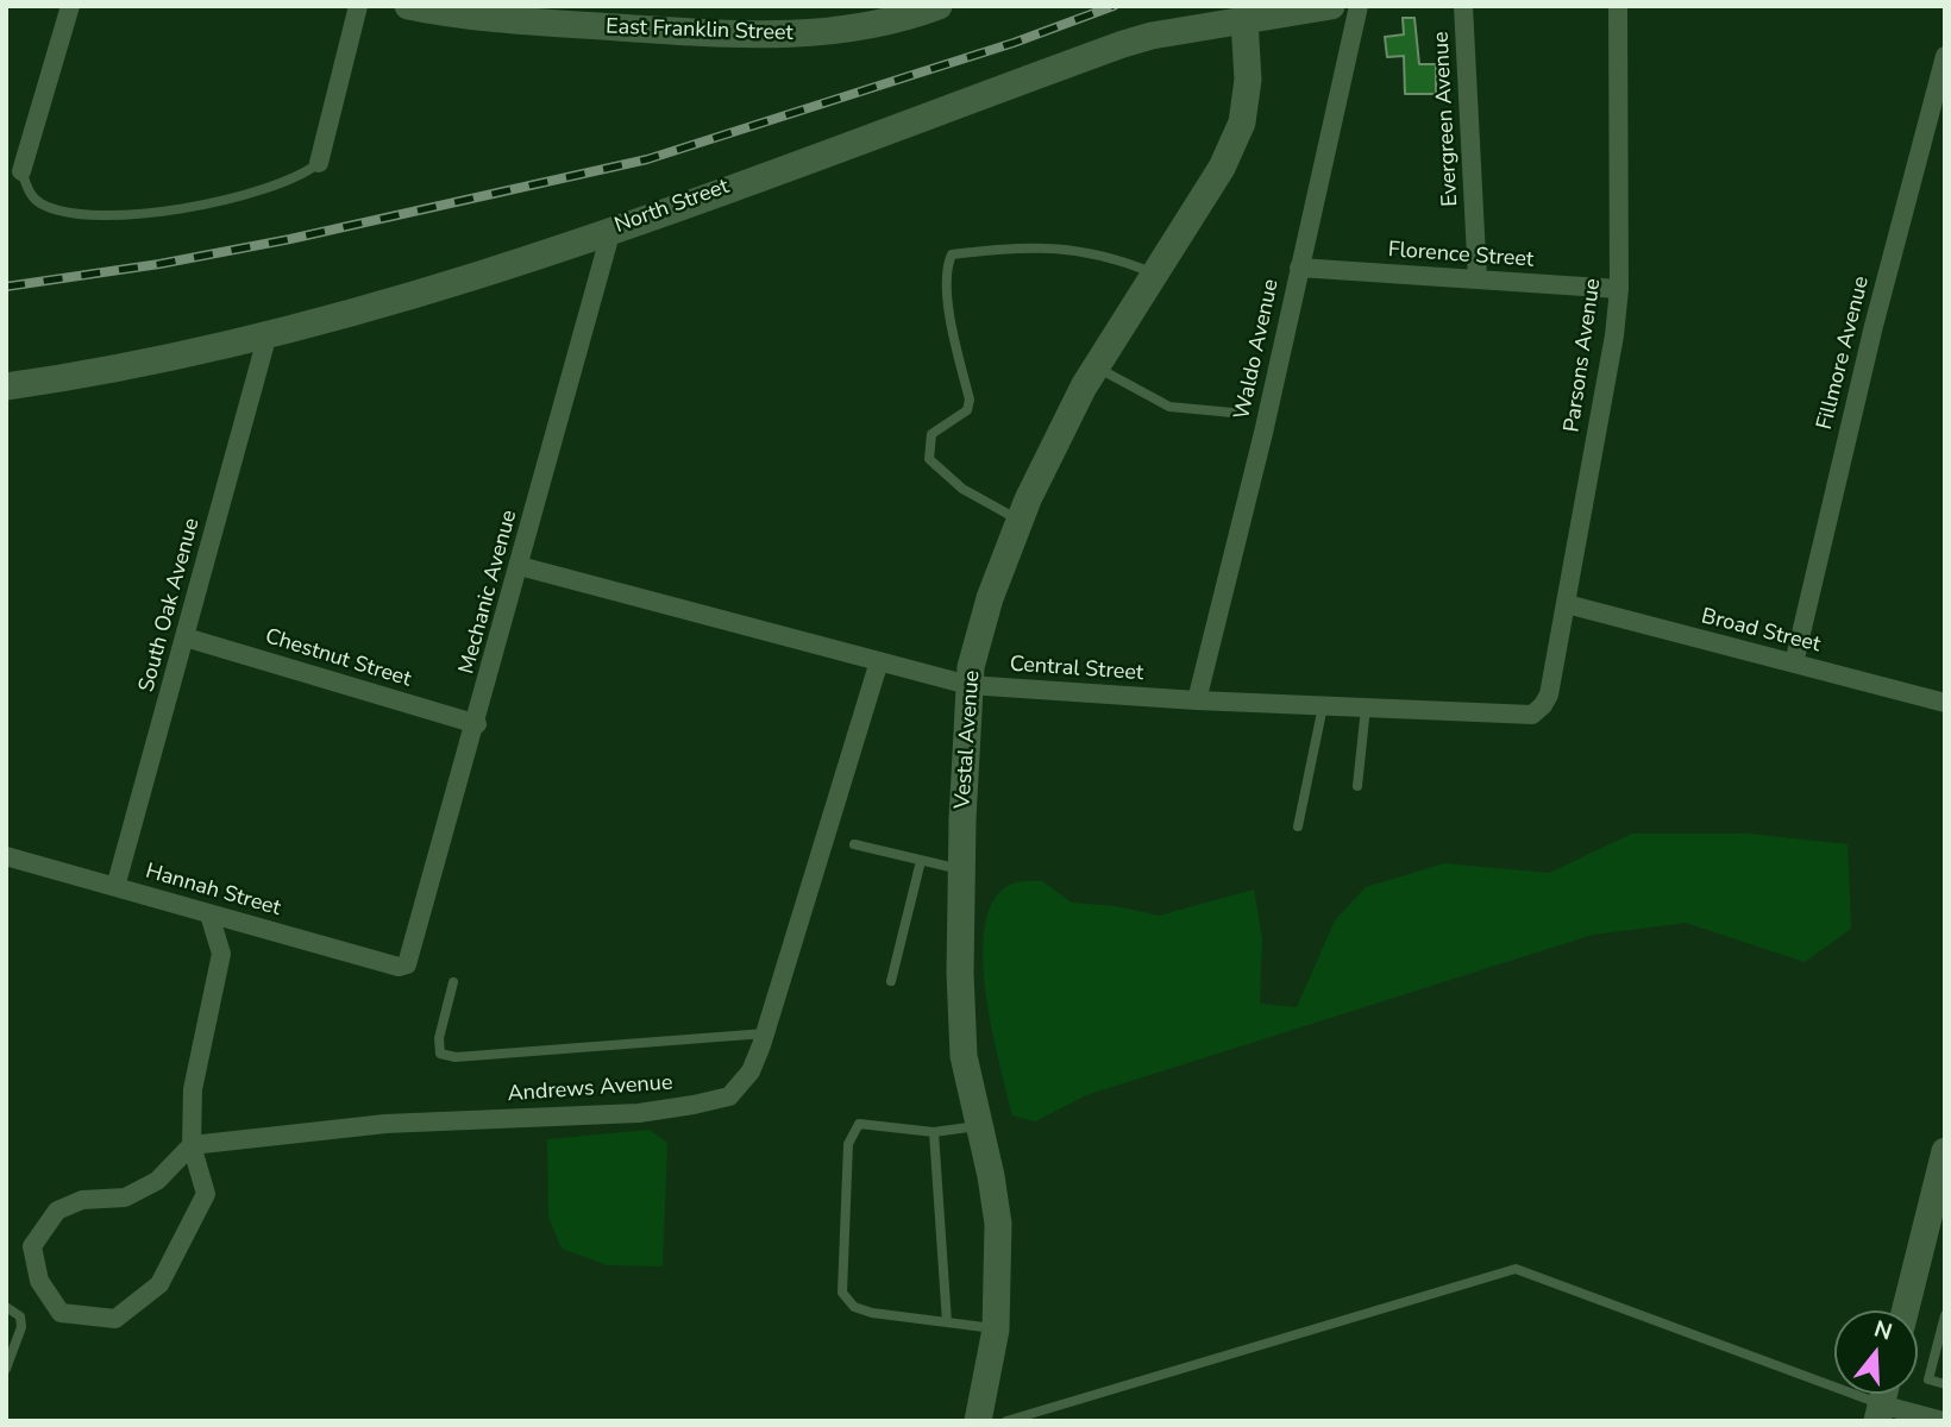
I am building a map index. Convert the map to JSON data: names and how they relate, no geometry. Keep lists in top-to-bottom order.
{
  "streets": {
    "street": [
      "East Franklin Street",
      "Evergreen Avenue",
      "North Street",
      "Florence Street",
      "Waldo Avenue",
      "Fillmore Avenue",
      "Parsons Avenue",
      "Mechanic Avenue",
      "South Oak Avenue",
      "Broad Street",
      "Chestnut Street",
      "Central Street",
      "Vestal Avenue",
      "Hannah Street",
      "Andrews Avenue"
    ]
  },
  "crossings": [
    ["Evergreen Avenue", "Florence Street"],
    ["North Street", "Mechanic Avenue"],
    ["North Street", "South Oak Avenue"],
    ["North Street", "Vestal Avenue"],
    ["Florence Street", "Waldo Avenue"],
    ["Florence Street", "Parsons Avenue"],
    ["Waldo Avenue", "Central Street"],
    ["Fillmore Avenue", "Broad Street"],
    ["Parsons Avenue", "Broad Street"],
    ["Parsons Avenue", "Central Street"],
    ["Mechanic Avenue", "Chestnut Street"],
    ["Mechanic Avenue", "Central Street"],
    ["Mechanic Avenue", "Hannah Street"],
    ["South Oak Avenue", "Chestnut Street"],
    ["South Oak Avenue", "Hannah Street"],
    ["Central Street", "Vestal Avenue"],
    ["Central Street", "Andrews Avenue"]
  ],
  "north": "top"
}
